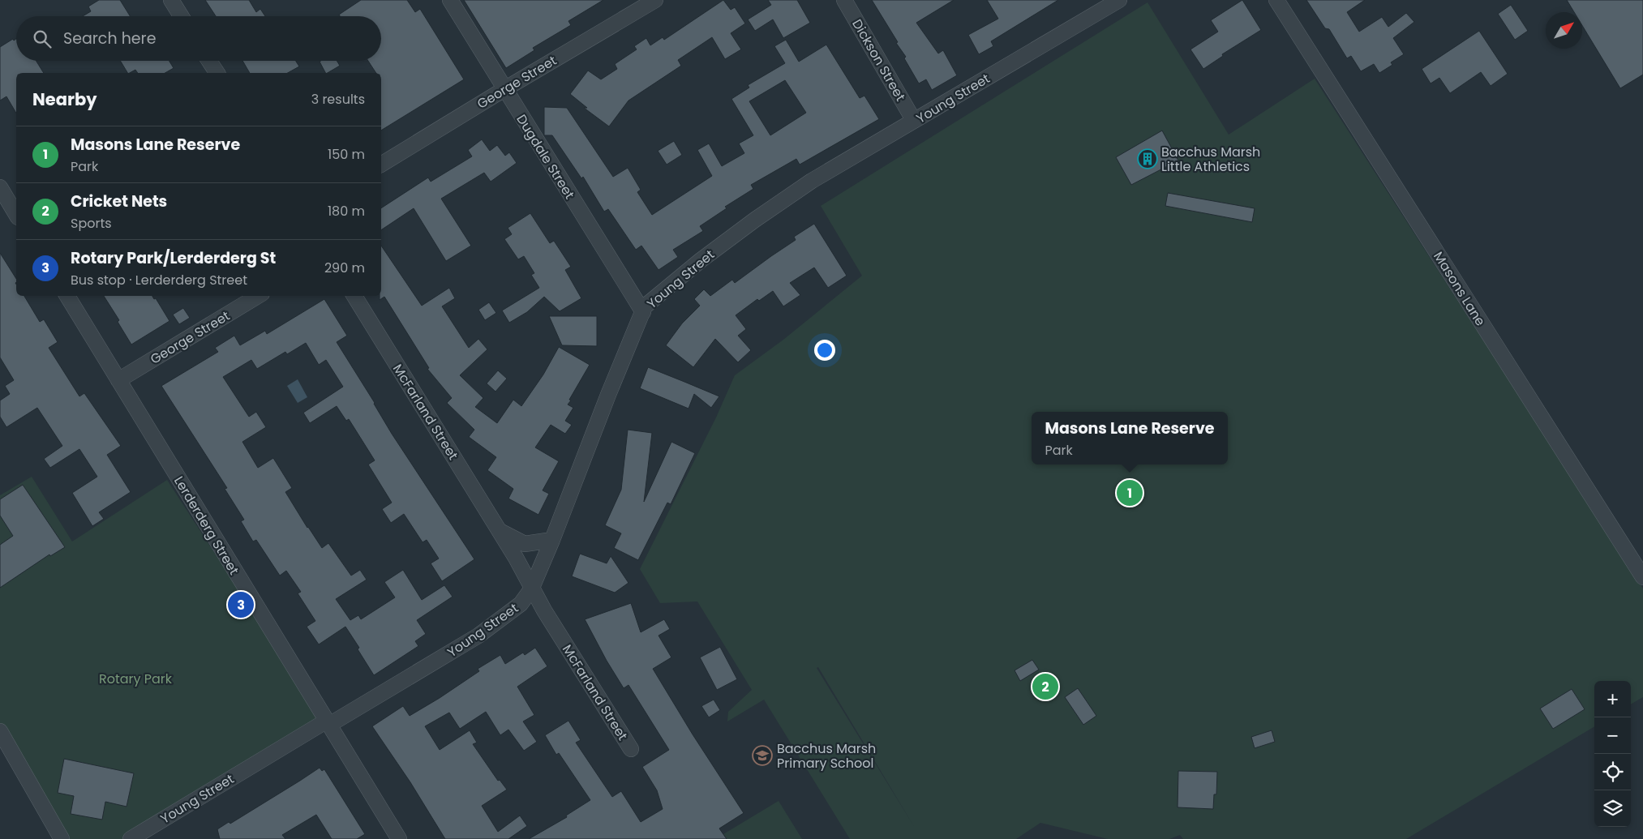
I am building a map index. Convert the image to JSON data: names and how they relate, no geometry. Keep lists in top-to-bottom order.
{
  "streets": {
    "street": [
      "Dickson Street",
      "George Street",
      "Young Street",
      "Dugdale Street",
      "Masons Lane",
      "McFarland Street",
      "Lerderderg Street"
    ]
  },
  "crossings": [
    ["Dickson Street", "Young Street"],
    ["George Street", "Dugdale Street"],
    ["George Street", "Lerderderg Street"],
    ["Young Street", "Dugdale Street"],
    ["Young Street", "McFarland Street"],
    ["Young Street", "Lerderderg Street"]
  ],
  "parks": ["Rotary Park"],
  "places": {
    "building": ["Bacchus Marsh Little Athletics"],
    "school or university": ["Bacchus Marsh Primary School"]
  },
  "north": "top right",
  "page": {
    "search": "Search here",
    "heading": ["Nearby", "3 results"],
    "list": [
      {
        "mark": "1",
        "name": "Masons Lane Reserve",
        "note": "Park",
        "value": "150 m"
      },
      {
        "mark": "2",
        "name": "Cricket Nets",
        "note": "Sports",
        "value": "180 m"
      },
      {
        "mark": "3",
        "name": "Rotary Park/Lerderderg St",
        "note": "Bus stop · Lerderderg Street",
        "value": "290 m"
      }
    ],
    "popup": ["Masons Lane Reserve", "Park"],
    "pins": ["1", "3", "2"],
    "map_buttons": ["+", "−"]
  }
}
